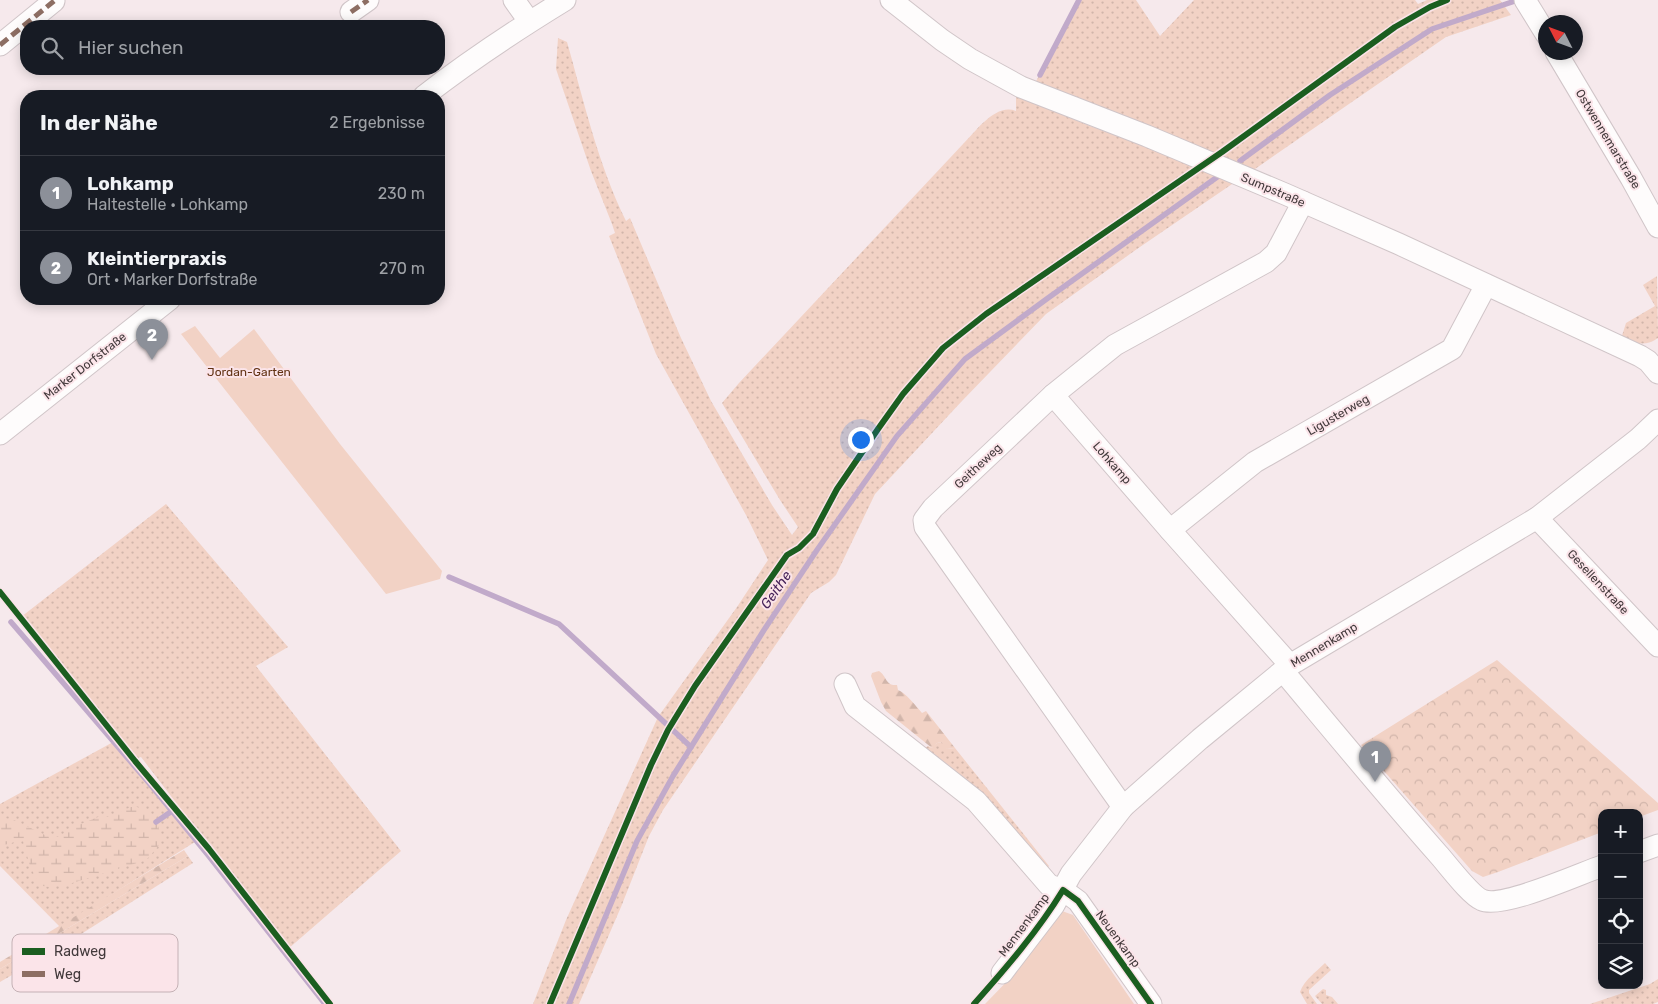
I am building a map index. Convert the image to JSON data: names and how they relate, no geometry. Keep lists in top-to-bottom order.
{
  "streets": {
    "street": [
      "Ostwennemarstraße",
      "Sumpstraße",
      "Marker Dorfstraße",
      "Ligusterweg",
      "Lohkamp",
      "Geitheweg",
      "Gesellenstraße",
      "Mennenkamp",
      "Neuenkamp"
    ]
  },
  "crossings": [
    ["Sumpstraße", "Ligusterweg"],
    ["Sumpstraße", "Geitheweg"],
    ["Ligusterweg", "Lohkamp"],
    ["Lohkamp", "Geitheweg"],
    ["Lohkamp", "Mennenkamp"],
    ["Geitheweg", "Mennenkamp"],
    ["Gesellenstraße", "Mennenkamp"],
    ["Mennenkamp", "Neuenkamp"]
  ],
  "water": ["Geithe"],
  "parks": ["Jordan-Garten"],
  "legend": ["Radweg", "Weg"],
  "north": "top left",
  "page": {
    "search": "Hier suchen",
    "heading": ["In der Nähe", "2 Ergebnisse"],
    "list": [
      {
        "mark": "1",
        "name": "Lohkamp",
        "note": "Haltestelle · Lohkamp",
        "value": "230 m"
      },
      {
        "mark": "2",
        "name": "Kleintierpraxis",
        "note": "Ort · Marker Dorfstraße",
        "value": "270 m"
      }
    ],
    "pins": ["2", "1"],
    "map_buttons": ["+", "−"]
  }
}
